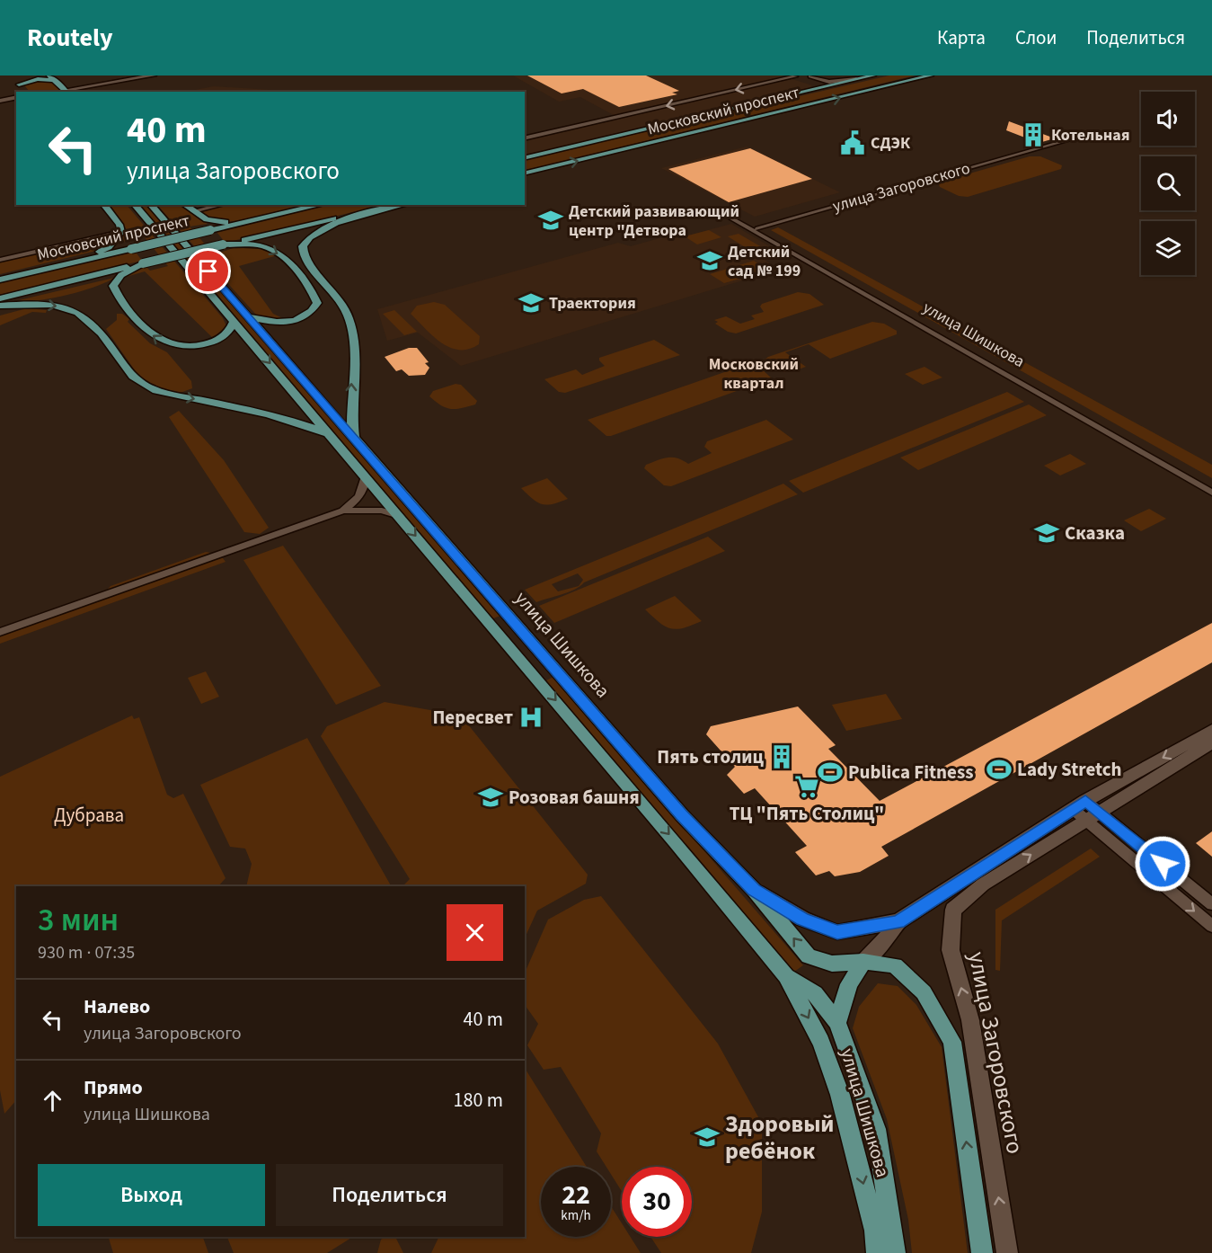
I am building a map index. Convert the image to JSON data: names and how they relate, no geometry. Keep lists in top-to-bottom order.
{
  "streets": {
    "main road": ["Московский проспект", "улица Шишкова"],
    "street": ["улица Загоровского"]
  },
  "crossings": [
    ["улица Загоровского", "улица Шишкова"]
  ],
  "districts": ["Московский квартал"],
  "parks": ["Дубрава"],
  "places": {
    "building": ["Котельная", "Пять столиц"],
    "public building": ["СДЭК"],
    "school or university": [
      "Детский развивающий центр \"Детвора",
      "Детский сад № 199",
      "Траектория",
      "Сказка",
      "Розовая башня",
      "Здоровый ребёнок"
    ],
    "hospital": ["Пересвет"],
    "sports": ["Lady Stretch", "Publica Fitness"],
    "supermarket": ["ТЦ \"Пять Столиц\""]
  },
  "page": {
    "header": "Routely",
    "nav": ["Карта", "Слои", "Поделиться"],
    "turn": ["40 m", "улица Загоровского"],
    "heading": ["3 мин", "930 m · 07:35"],
    "list": [
      {
        "name": "Налево",
        "note": "улица Загоровского",
        "value": "40 m"
      },
      {
        "name": "Прямо",
        "note": "улица Шишкова",
        "value": "180 m"
      }
    ],
    "buttons": ["Выход", "Поделиться"],
    "speed": "22 km/h",
    "limit": "30"
  }
}
